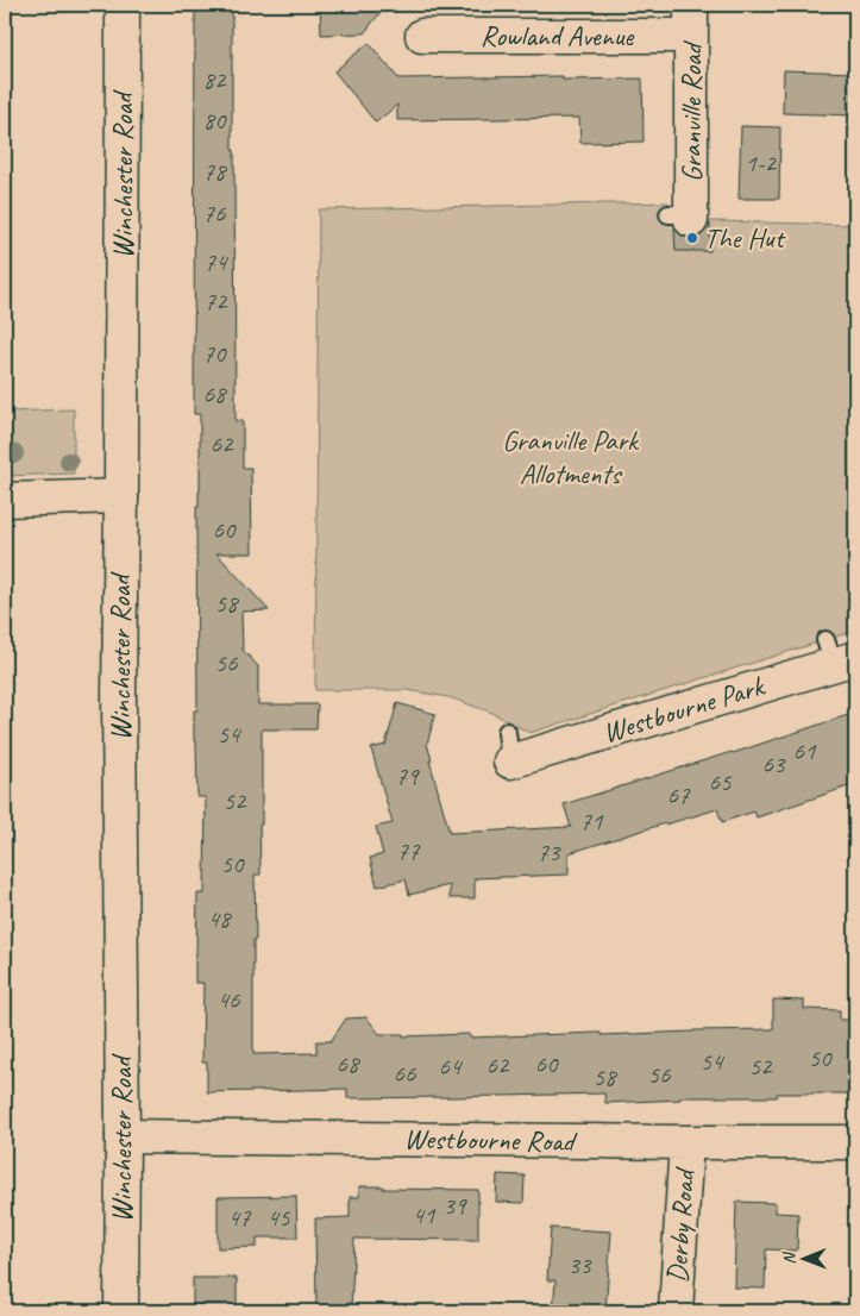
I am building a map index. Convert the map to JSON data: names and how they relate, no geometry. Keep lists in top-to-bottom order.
{
  "streets": {
    "street": [
      "Rowland Avenue",
      "Granville Road",
      "Winchester Road",
      "Westbourne Park",
      "Westbourne Road",
      "Derby Road"
    ]
  },
  "crossings": [
    ["Rowland Avenue", "Granville Road"],
    ["Winchester Road", "Westbourne Road"],
    ["Westbourne Road", "Derby Road"]
  ],
  "parks": ["Granville Park Allotments"],
  "places": ["The Hut"],
  "house_numbers": [
    "82",
    "80",
    "1-2",
    "78",
    "76",
    "74",
    "72",
    "70",
    "68",
    "62",
    "60",
    "58",
    "56",
    "54",
    "61",
    "63",
    "79",
    "65",
    "67",
    "52",
    "71",
    "77",
    "73",
    "50",
    "48",
    "46",
    "50",
    "54",
    "68",
    "60",
    "62",
    "64",
    "52",
    "66",
    "56",
    "58",
    "39",
    "41",
    "47",
    "45",
    "33"
  ],
  "north": "left"
}
